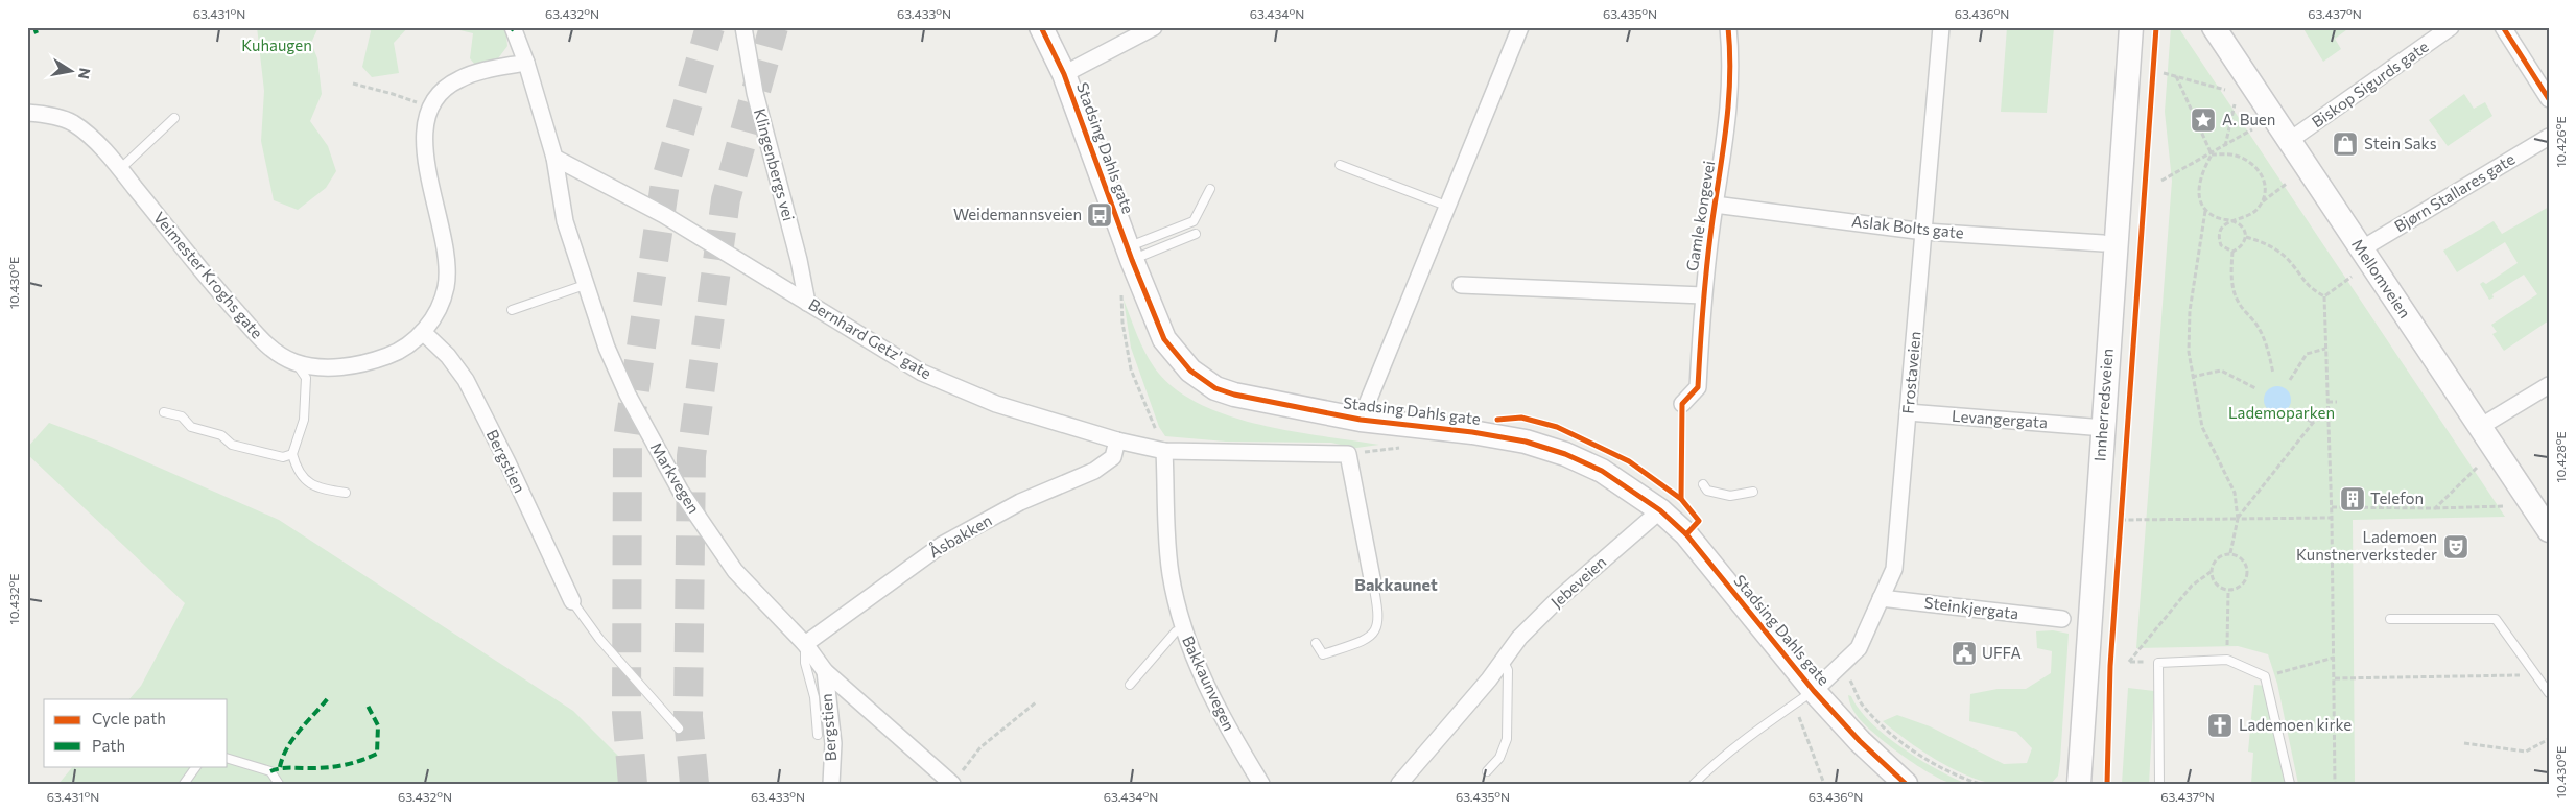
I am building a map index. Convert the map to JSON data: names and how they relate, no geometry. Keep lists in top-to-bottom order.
{
  "streets": {
    "main road": ["Stadsing Dahls gate", "Mellomveien", "Innherredsveien"],
    "street": [
      "Biskop Sigurds gate",
      "Klingenbergs vei",
      "Bjørn Stallares gate",
      "Gamle kongevei",
      "Aslak Bolts gate",
      "Veimester Kroghs gate",
      "Bernhard Getz' gate",
      "Frostaveien",
      "Levangergata",
      "Bergstien",
      "Markvegen",
      "Åsbakken",
      "Jebeveien",
      "Steinkjergata",
      "Bakkaunvegen"
    ]
  },
  "crossings": [
    ["Biskop Sigurds gate", "Mellomveien"],
    ["Stadsing Dahls gate", "Frostaveien"],
    ["Stadsing Dahls gate", "Jebeveien"],
    ["Klingenbergs vei", "Bernhard Getz' gate"],
    ["Bjørn Stallares gate", "Mellomveien"],
    ["Gamle kongevei", "Aslak Bolts gate"],
    ["Aslak Bolts gate", "Frostaveien"],
    ["Veimester Kroghs gate", "Bergstien"],
    ["Bernhard Getz' gate", "Markvegen"],
    ["Bernhard Getz' gate", "Åsbakken"],
    ["Bernhard Getz' gate", "Bakkaunvegen"],
    ["Frostaveien", "Levangergata"],
    ["Frostaveien", "Steinkjergata"],
    ["Bergstien", "Markvegen"],
    ["Markvegen", "Åsbakken"]
  ],
  "districts": ["Bakkaunet"],
  "parks": ["Kuhaugen", "Lademoparken"],
  "places": {
    "place": ["A. Buen"],
    "shop": ["Stein Saks"],
    "bus stop": ["Weidemannsveien"],
    "building": ["Telefon"],
    "theatre": ["Lademoen Kunstnerverksteder"],
    "public building": ["UFFA"],
    "church": ["Lademoen kirke"]
  },
  "legend": ["Cycle path", "Path"],
  "north": "right",
  "coordinates": [
    "63.431°N",
    "63.432°N",
    "63.433°N",
    "63.434°N",
    "63.435°N",
    "63.436°N",
    "63.437°N",
    "10.426°E",
    "10.430°E",
    "10.428°E",
    "10.432°E"
  ]
}
